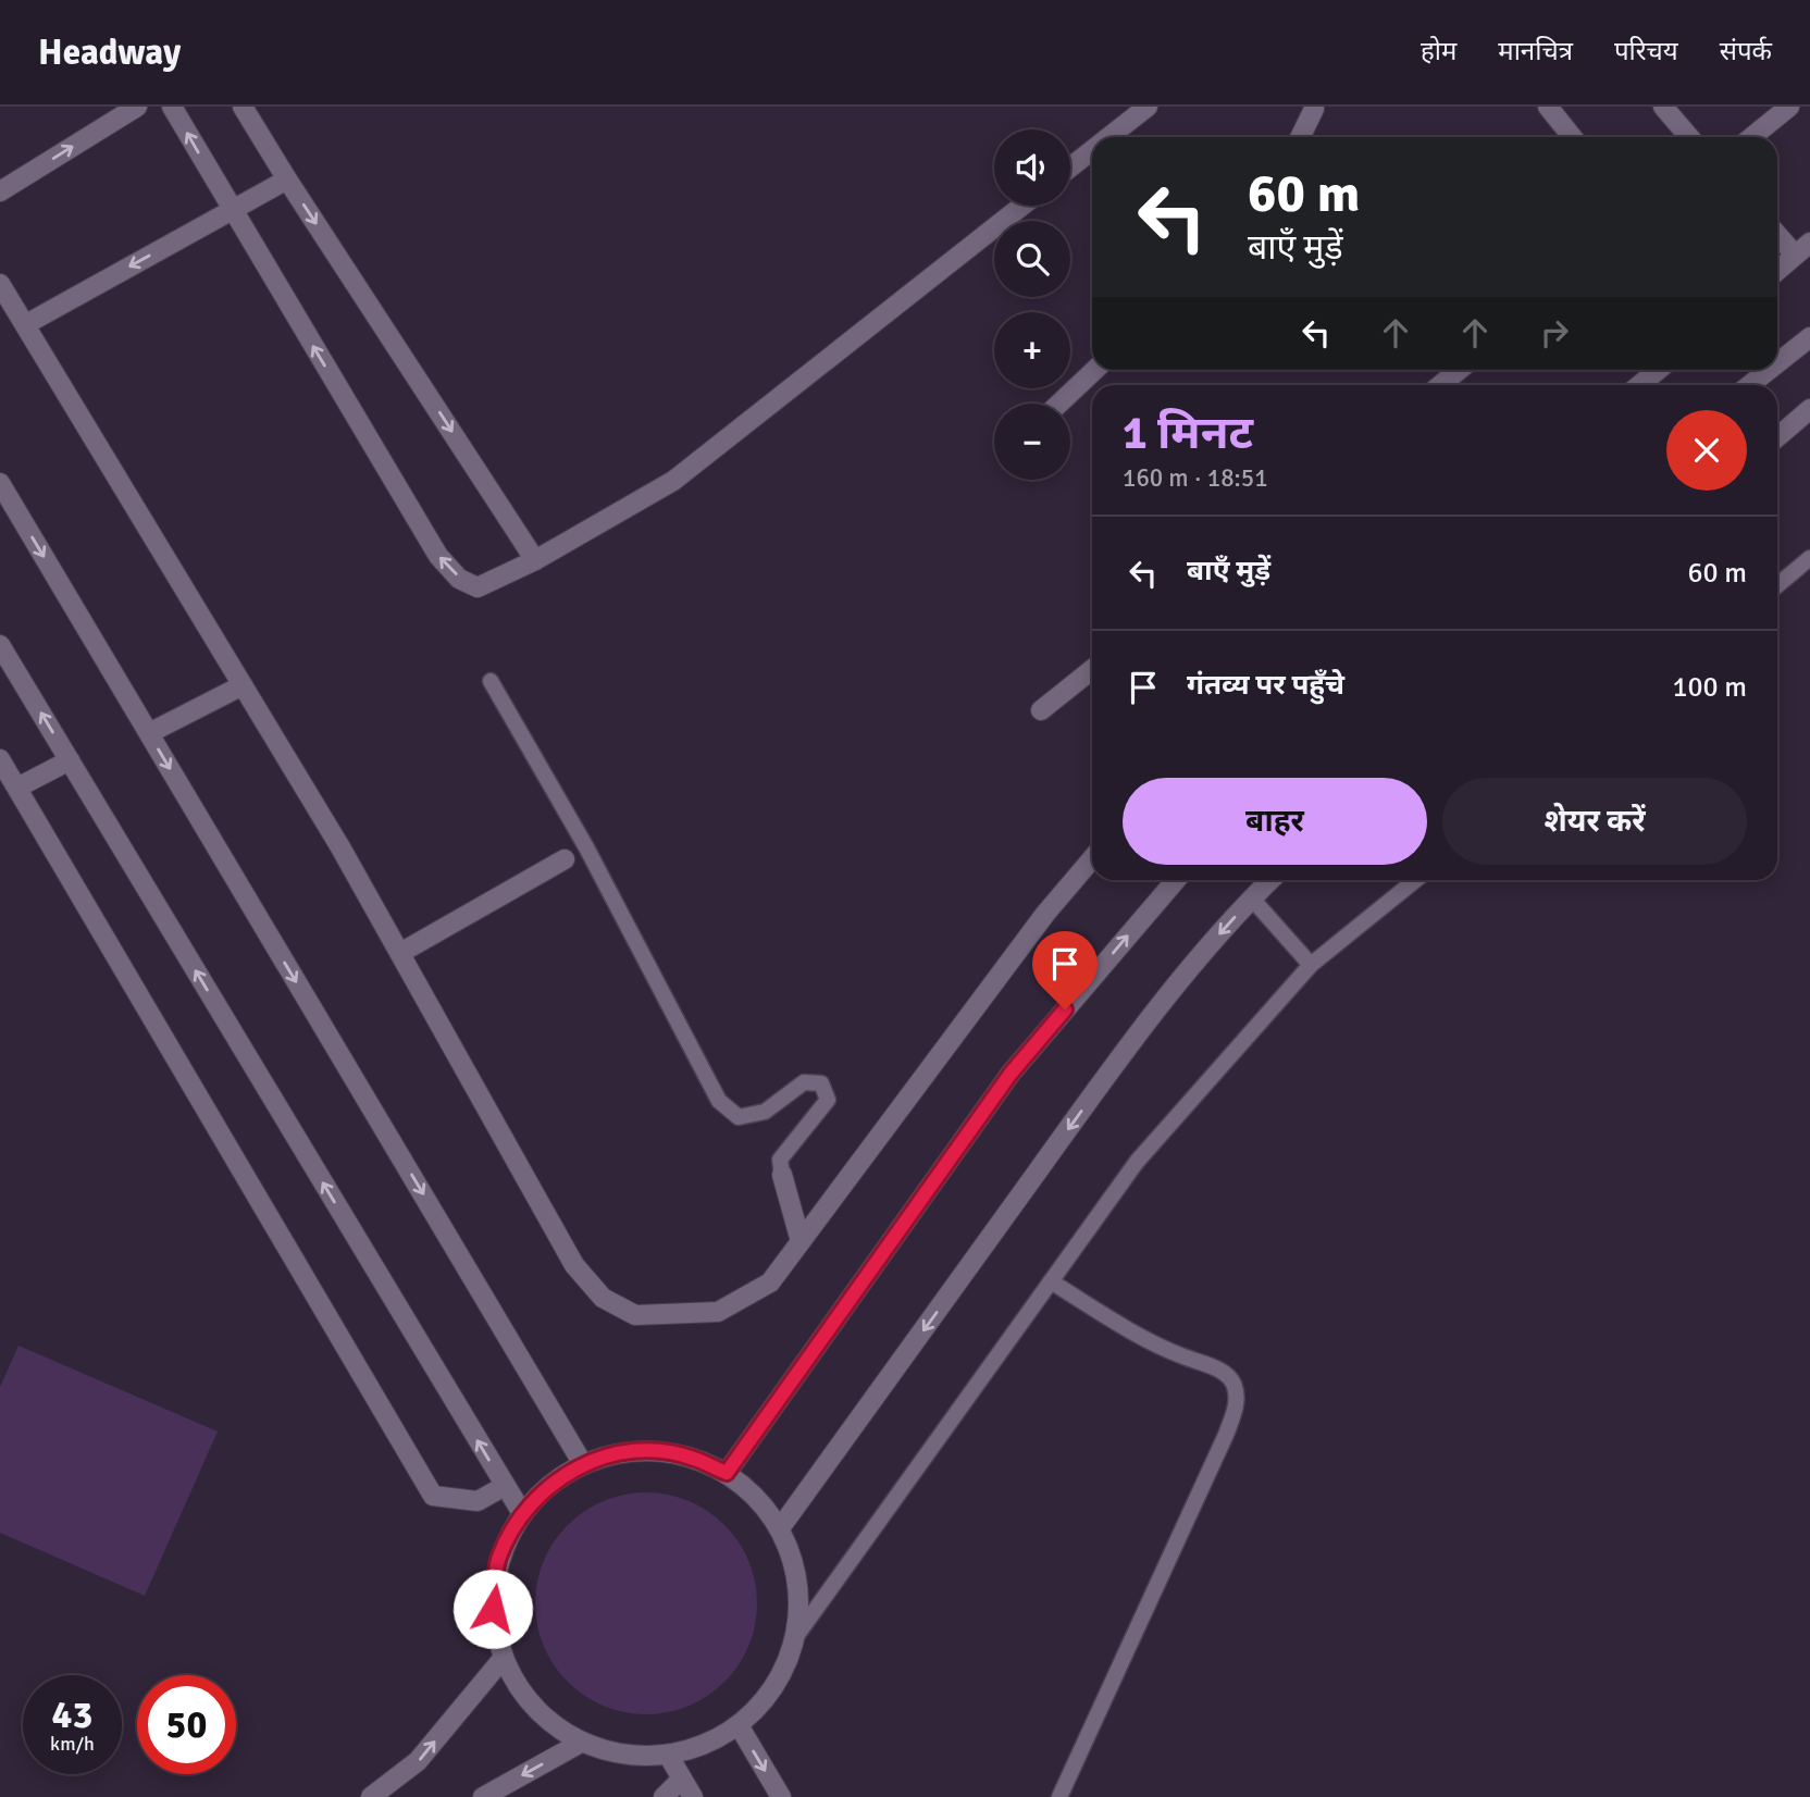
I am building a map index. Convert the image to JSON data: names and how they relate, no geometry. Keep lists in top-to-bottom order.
{
  "page": {
    "header": "Headway",
    "nav": [
      "होम",
      "मानचित्र",
      "परिचय",
      "संपर्क"
    ],
    "map_buttons": ["+", "−"],
    "turn": ["60 m", "बाएँ मुड़ें"],
    "heading": ["1 मिनट", "160 m · 18:51"],
    "list": [
      {
        "name": "बाएँ मुड़ें",
        "value": "60 m"
      },
      {
        "name": "गंतव्य पर पहुँचे",
        "value": "100 m"
      }
    ],
    "buttons": ["बाहर", "शेयर करें"],
    "speed": "43 km/h",
    "limit": "50"
  }
}
